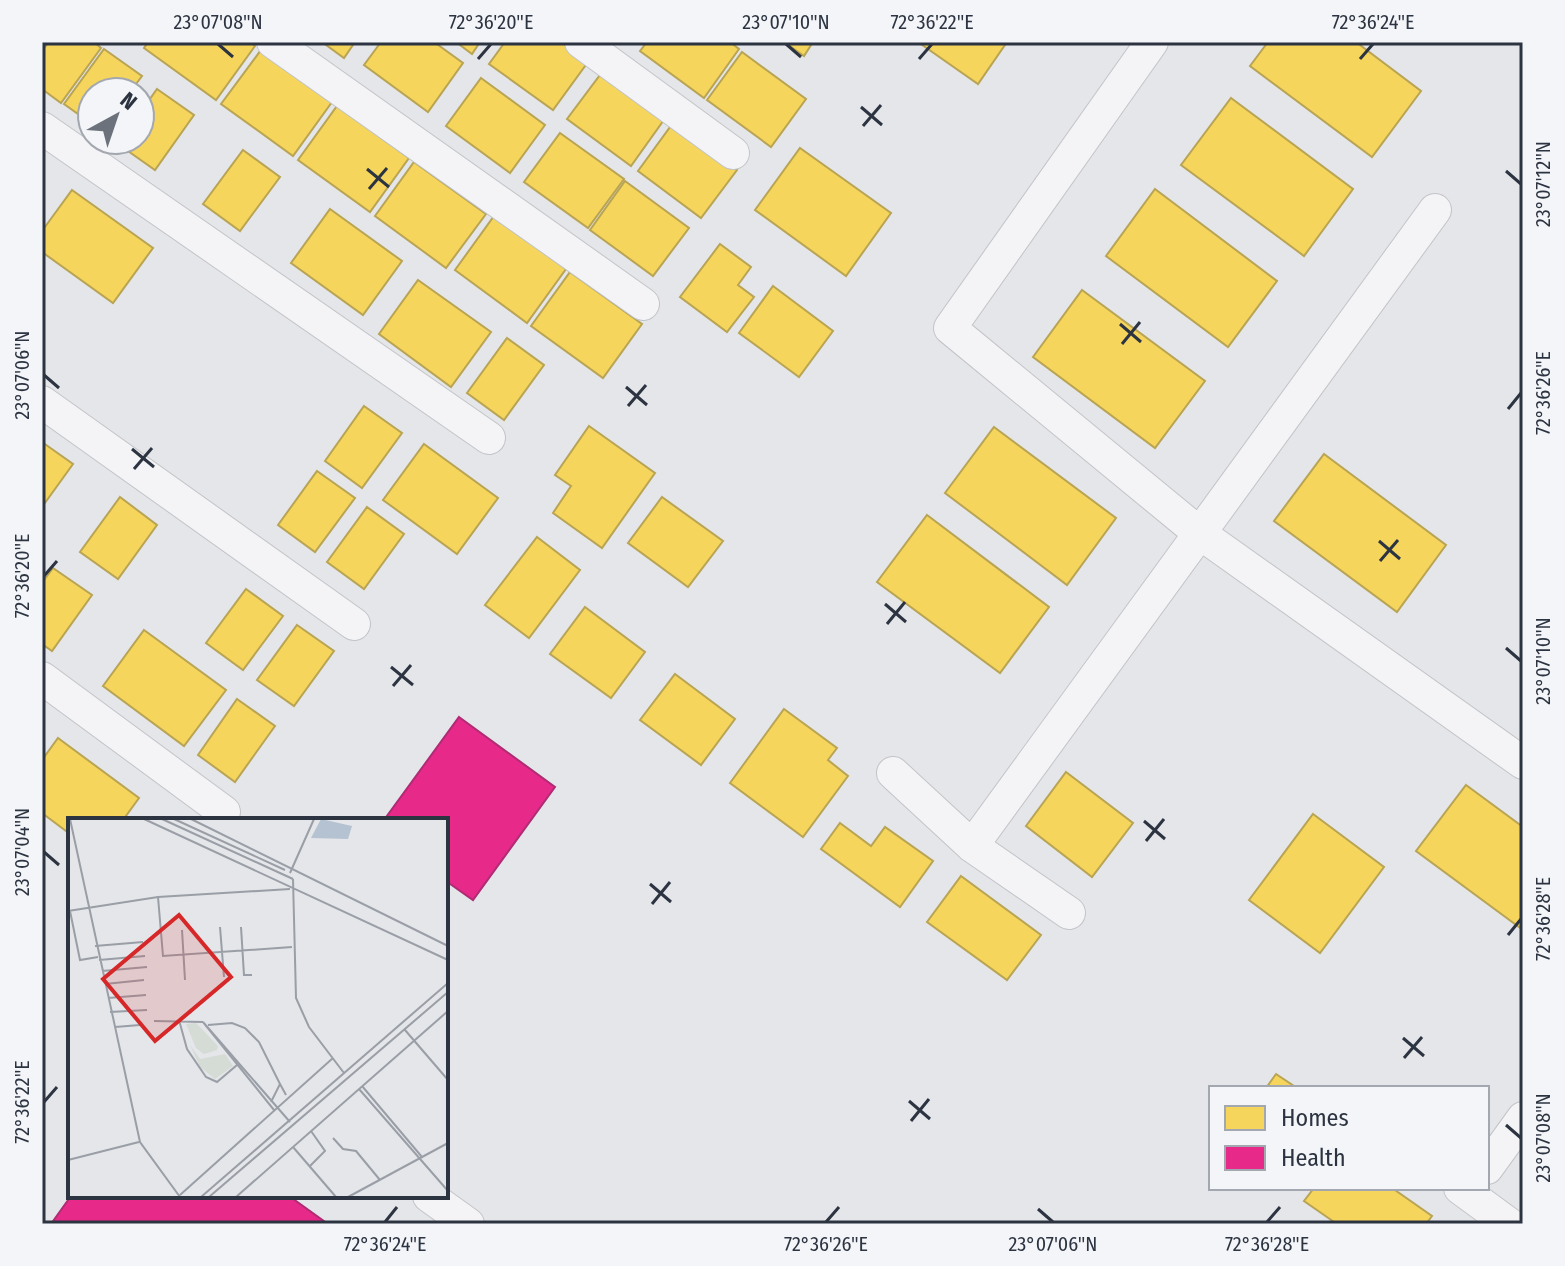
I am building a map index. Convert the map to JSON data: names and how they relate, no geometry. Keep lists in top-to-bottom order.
{
  "legend": ["Homes", "Health"],
  "north": "top right",
  "coordinates": [
    "23°07'08\"N",
    "72°36'20\"E",
    "23°07'10\"N",
    "72°36'22\"E",
    "72°36'24\"E",
    "23°07'12\"N",
    "23°07'06\"N",
    "72°36'26\"E",
    "23°07'04\"N",
    "72°36'28\"E"
  ]
}
